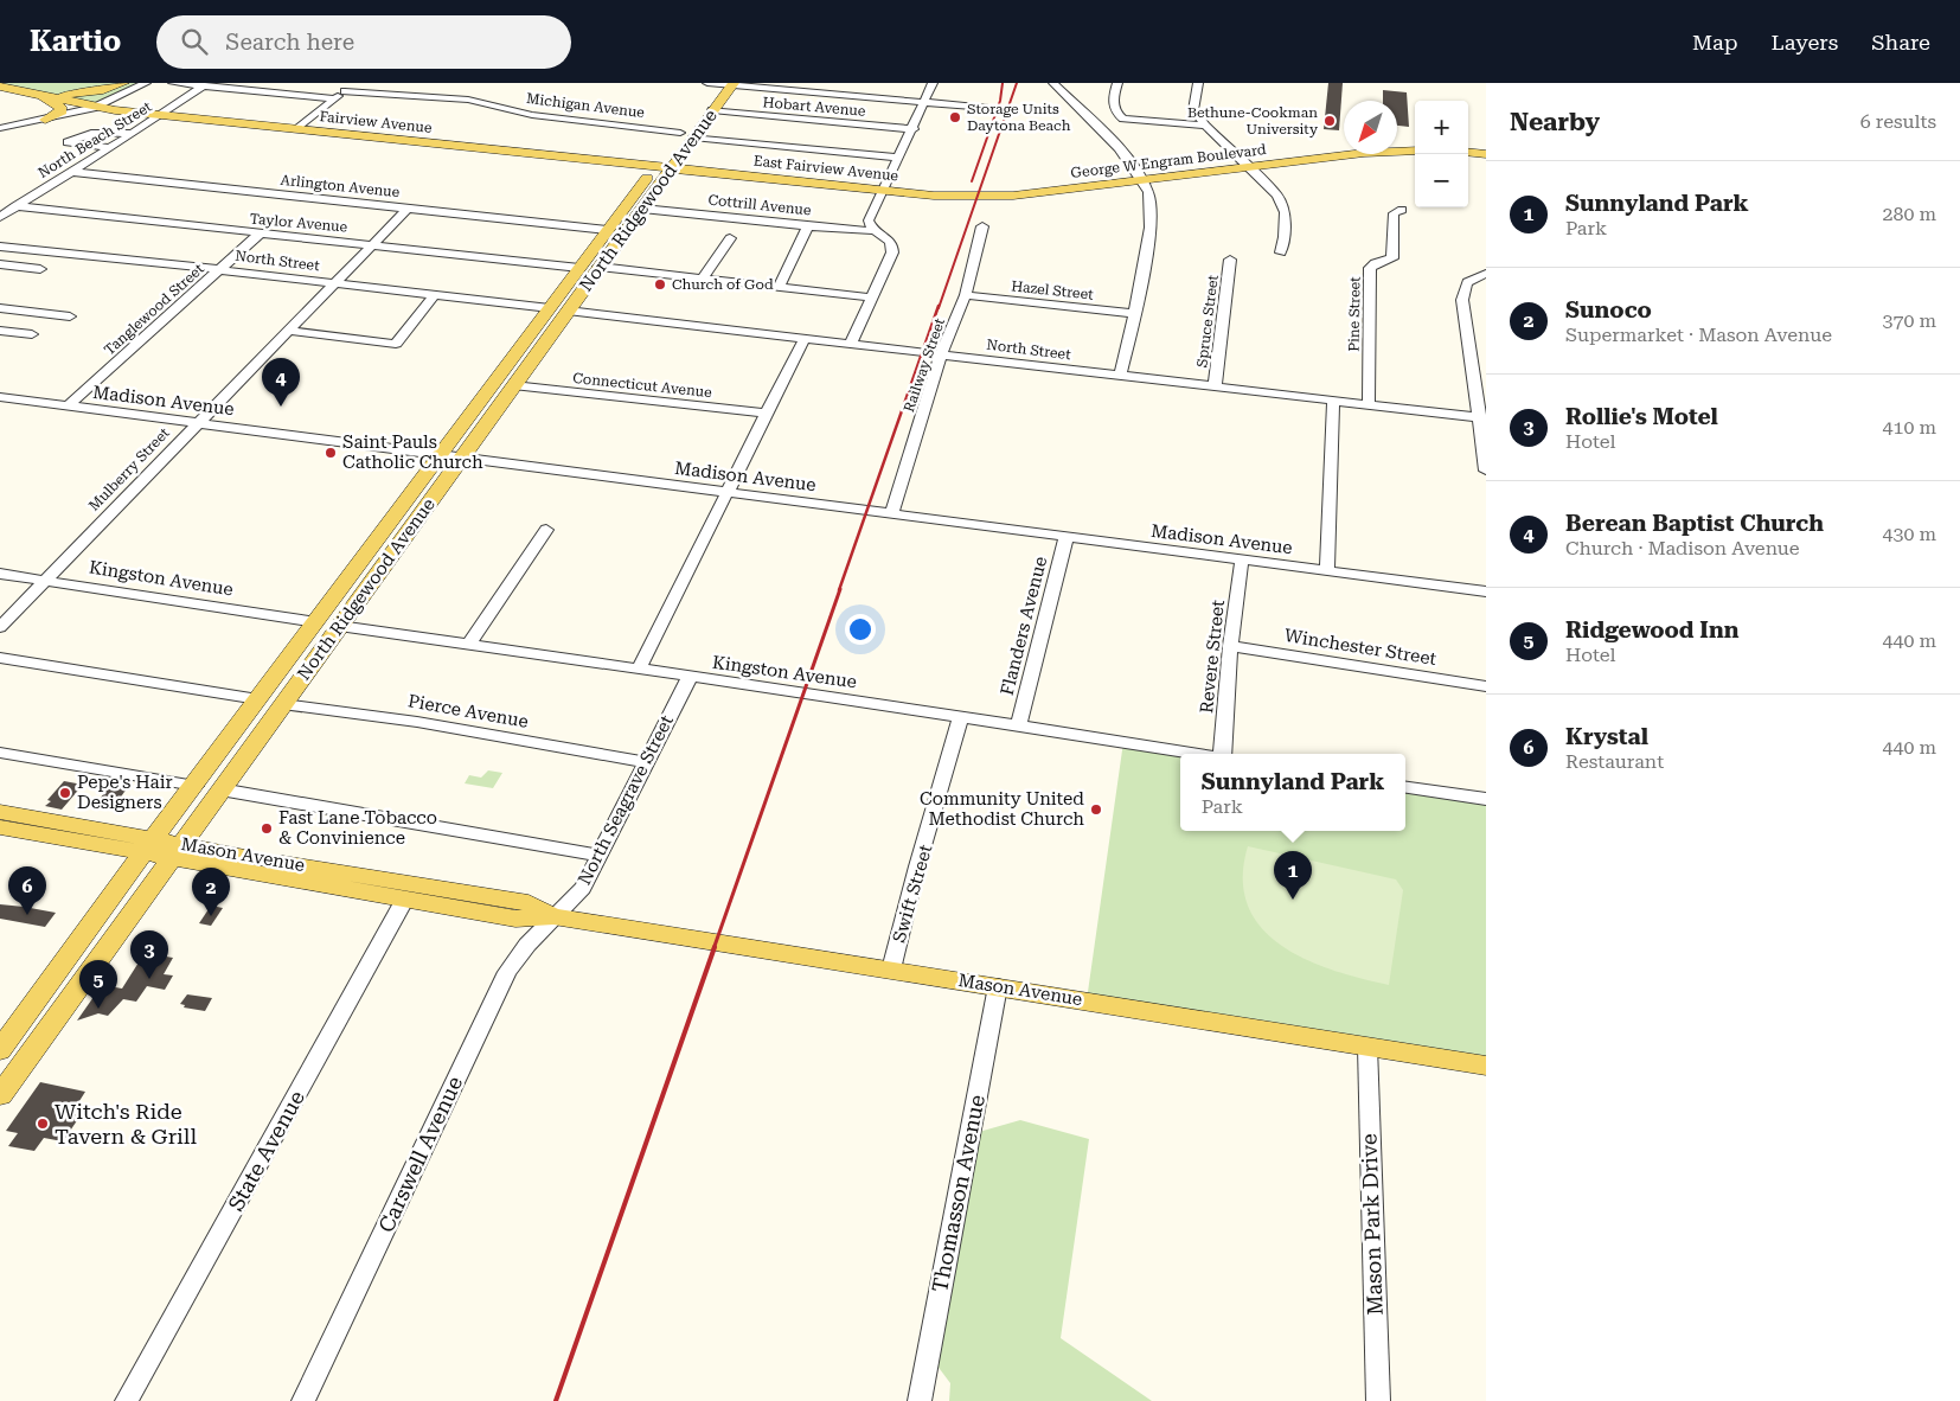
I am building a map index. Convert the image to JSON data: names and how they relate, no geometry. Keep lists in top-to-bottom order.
{
  "streets": {
    "main road": [
      "Fairview Avenue",
      "George W Engram Boulevard",
      "East Fairview Avenue",
      "North Ridgewood Avenue",
      "Mason Avenue"
    ],
    "street": [
      "Michigan Avenue",
      "Hobart Avenue",
      "North Beach Street",
      "Arlington Avenue",
      "Cottrill Avenue",
      "Taylor Avenue",
      "North Street",
      "Hazel Street",
      "Tanglewood Street",
      "Pine Street",
      "Spruce Street",
      "Railway Street",
      "Connecticut Avenue",
      "Madison Avenue",
      "Mulberry Street",
      "Kingston Avenue",
      "Flanders Avenue",
      "Winchester Street",
      "Revere Street",
      "Pierce Avenue",
      "North Seagrave Street",
      "Swift Street",
      "State Avenue",
      "Carswell Avenue",
      "Thomasson Avenue",
      "Mason Park Drive"
    ]
  },
  "crossings": [
    ["Michigan Avenue", "Fairview Avenue"],
    ["Michigan Avenue", "East Fairview Avenue"],
    ["Michigan Avenue", "North Ridgewood Avenue"],
    ["Hobart Avenue", "North Ridgewood Avenue"],
    ["Fairview Avenue", "North Beach Street"],
    ["Fairview Avenue", "East Fairview Avenue"],
    ["Fairview Avenue", "North Ridgewood Avenue"],
    ["North Beach Street", "Arlington Avenue"],
    ["North Beach Street", "Taylor Avenue"],
    ["George W Engram Boulevard", "East Fairview Avenue"],
    ["East Fairview Avenue", "North Ridgewood Avenue"],
    ["Arlington Avenue", "North Ridgewood Avenue"],
    ["Arlington Avenue", "Mulberry Street"],
    ["North Ridgewood Avenue", "Cottrill Avenue"],
    ["North Ridgewood Avenue", "Taylor Avenue"],
    ["North Ridgewood Avenue", "North Street"],
    ["North Ridgewood Avenue", "Connecticut Avenue"],
    ["North Ridgewood Avenue", "Madison Avenue"],
    ["North Ridgewood Avenue", "Kingston Avenue"],
    ["North Ridgewood Avenue", "Pierce Avenue"],
    ["North Ridgewood Avenue", "Mason Avenue"],
    ["Taylor Avenue", "Tanglewood Street"],
    ["Taylor Avenue", "Mulberry Street"],
    ["North Street", "Tanglewood Street"],
    ["North Street", "Pine Street"],
    ["North Street", "Spruce Street"],
    ["North Street", "Railway Street"],
    ["North Street", "Mulberry Street"],
    ["Hazel Street", "Railway Street"],
    ["Tanglewood Street", "Madison Avenue"],
    ["Railway Street", "Madison Avenue"],
    ["Madison Avenue", "Mulberry Street"],
    ["Madison Avenue", "Flanders Avenue"],
    ["Madison Avenue", "Revere Street"],
    ["Mulberry Street", "Kingston Avenue"],
    ["Kingston Avenue", "Flanders Avenue"],
    ["Kingston Avenue", "North Seagrave Street"],
    ["Kingston Avenue", "Swift Street"],
    ["Winchester Street", "Revere Street"],
    ["Pierce Avenue", "North Seagrave Street"],
    ["North Seagrave Street", "Mason Avenue"],
    ["North Seagrave Street", "Carswell Avenue"],
    ["Mason Avenue", "Swift Street"],
    ["Mason Avenue", "State Avenue"],
    ["Mason Avenue", "Carswell Avenue"],
    ["Mason Avenue", "Thomasson Avenue"],
    ["Mason Avenue", "Mason Park Drive"]
  ],
  "places": [
    "Storage Units Daytona Beach",
    "Bethune-Cookman University",
    "Church of God",
    "Saint Pauls Catholic Church",
    "Pepe's Hair Designers",
    "Community United Methodist Church",
    "Fast Lane Tobacco & Convinience",
    "Witch's Ride Tavern & Grill"
  ],
  "north": "bottom left",
  "page": {
    "header": "Kartio",
    "search": "Search here",
    "nav": ["Map", "Layers", "Share"],
    "heading": ["Nearby", "6 results"],
    "map_buttons": ["+", "−"],
    "list": [
      {
        "mark": "1",
        "name": "Sunnyland Park",
        "note": "Park",
        "value": "280 m"
      },
      {
        "mark": "2",
        "name": "Sunoco",
        "note": "Supermarket · Mason Avenue",
        "value": "370 m"
      },
      {
        "mark": "3",
        "name": "Rollie's Motel",
        "note": "Hotel",
        "value": "410 m"
      },
      {
        "mark": "4",
        "name": "Berean Baptist Church",
        "note": "Church · Madison Avenue",
        "value": "430 m"
      },
      {
        "mark": "5",
        "name": "Ridgewood Inn",
        "note": "Hotel",
        "value": "440 m"
      },
      {
        "mark": "6",
        "name": "Krystal",
        "note": "Restaurant",
        "value": "440 m"
      }
    ],
    "pins": [
      "4",
      "1",
      "6",
      "2",
      "3",
      "5"
    ],
    "popup": ["Sunnyland Park", "Park"]
  }
}
